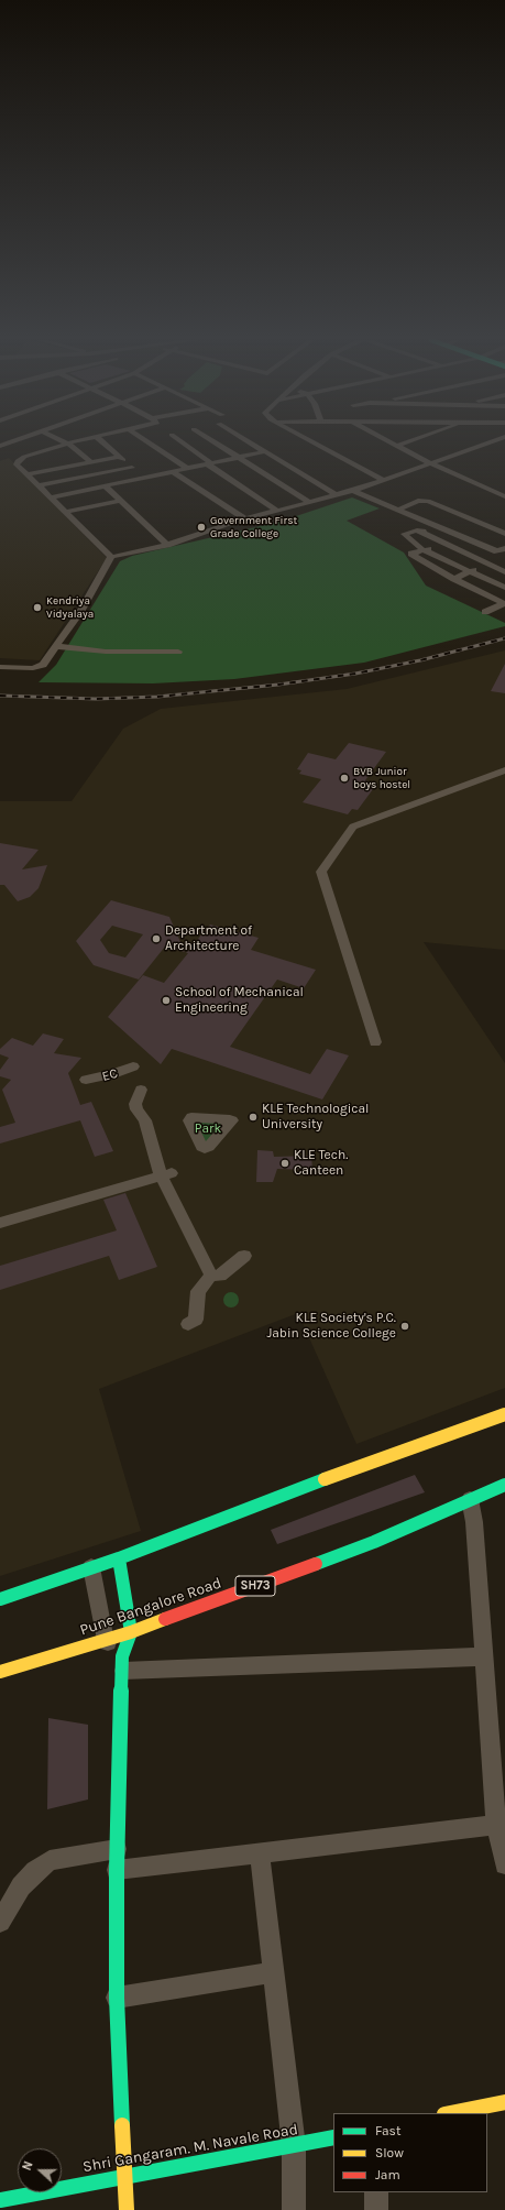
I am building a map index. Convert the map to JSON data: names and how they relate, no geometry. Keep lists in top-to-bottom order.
{
  "streets": {
    "main road": ["SH73", "Pune Bangalore Road", "Shri Gangaram. M. Navale Road"],
    "street": ["EC"]
  },
  "parks": ["Park"],
  "places": [
    "Government First Grade College",
    "Kendriya Vidyalaya",
    "BVB Junior boys hostel",
    "Department of Architecture",
    "School of Mechanical Engineering",
    "KLE Technological University",
    "KLE Tech. Canteen",
    "KLE Society's P.C. Jabin Science College"
  ],
  "legend": ["Fast", "Slow", "Jam"],
  "north": "left"
}
